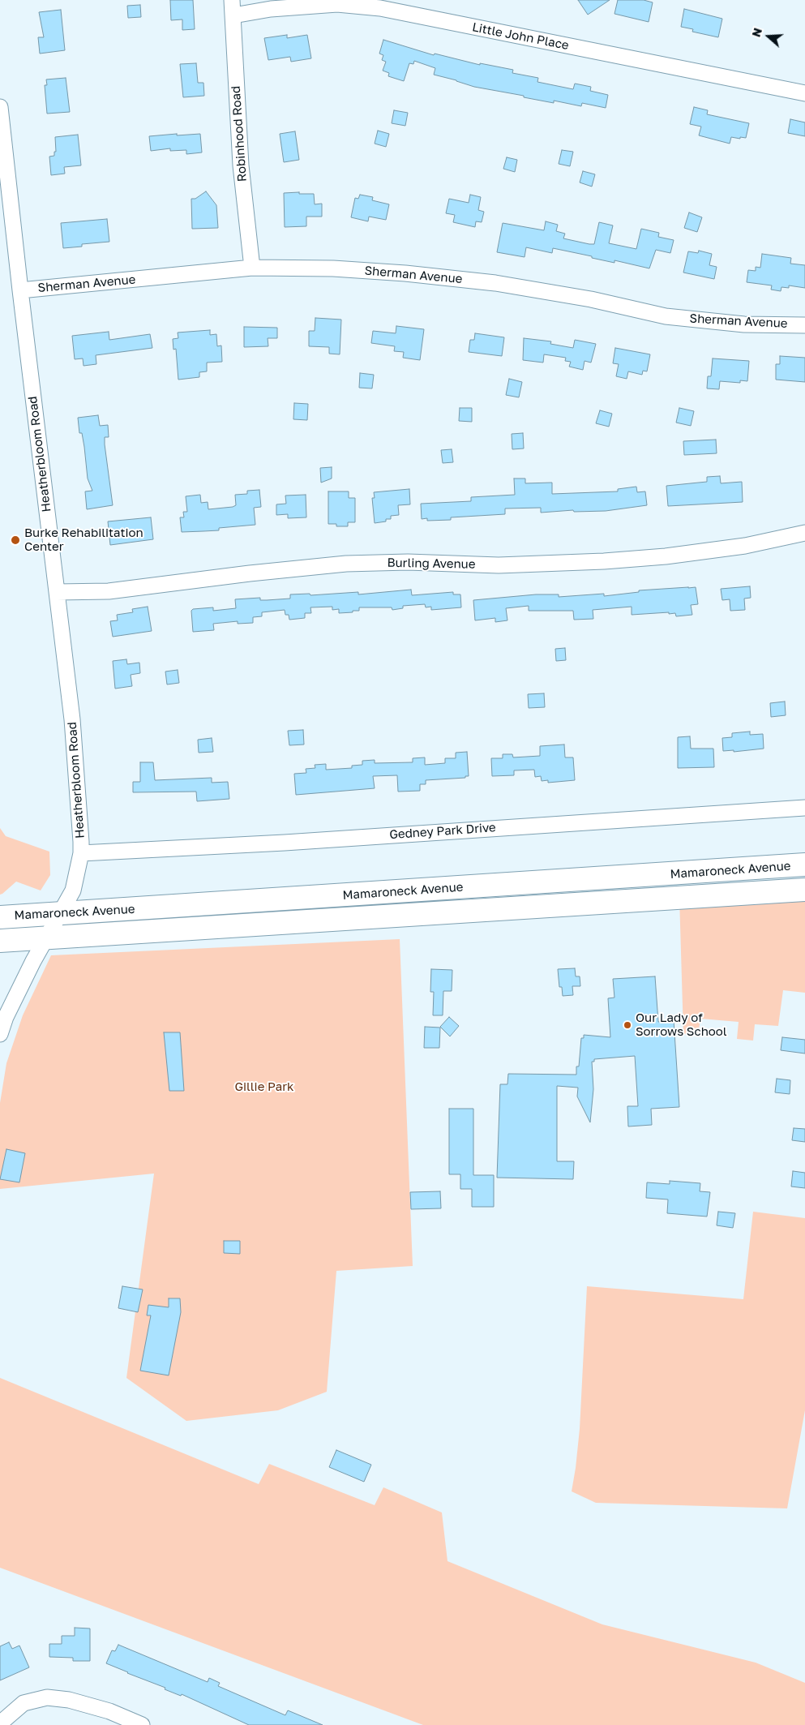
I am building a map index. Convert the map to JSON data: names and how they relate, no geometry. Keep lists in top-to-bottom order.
{
  "streets": {
    "main road": ["Mamaroneck Avenue"],
    "street": [
      "Little John Place",
      "Robinhood Road",
      "Sherman Avenue",
      "Heatherbloom Road",
      "Burling Avenue",
      "Gedney Park Drive"
    ]
  },
  "crossings": [
    ["Little John Place", "Robinhood Road"],
    ["Robinhood Road", "Sherman Avenue"],
    ["Sherman Avenue", "Heatherbloom Road"],
    ["Heatherbloom Road", "Burling Avenue"],
    ["Heatherbloom Road", "Gedney Park Drive"],
    ["Heatherbloom Road", "Mamaroneck Avenue"]
  ],
  "parks": ["Gillie Park"],
  "places": ["Burke Rehabilitation Center", "Our Lady of Sorrows School"],
  "north": "left"
}
